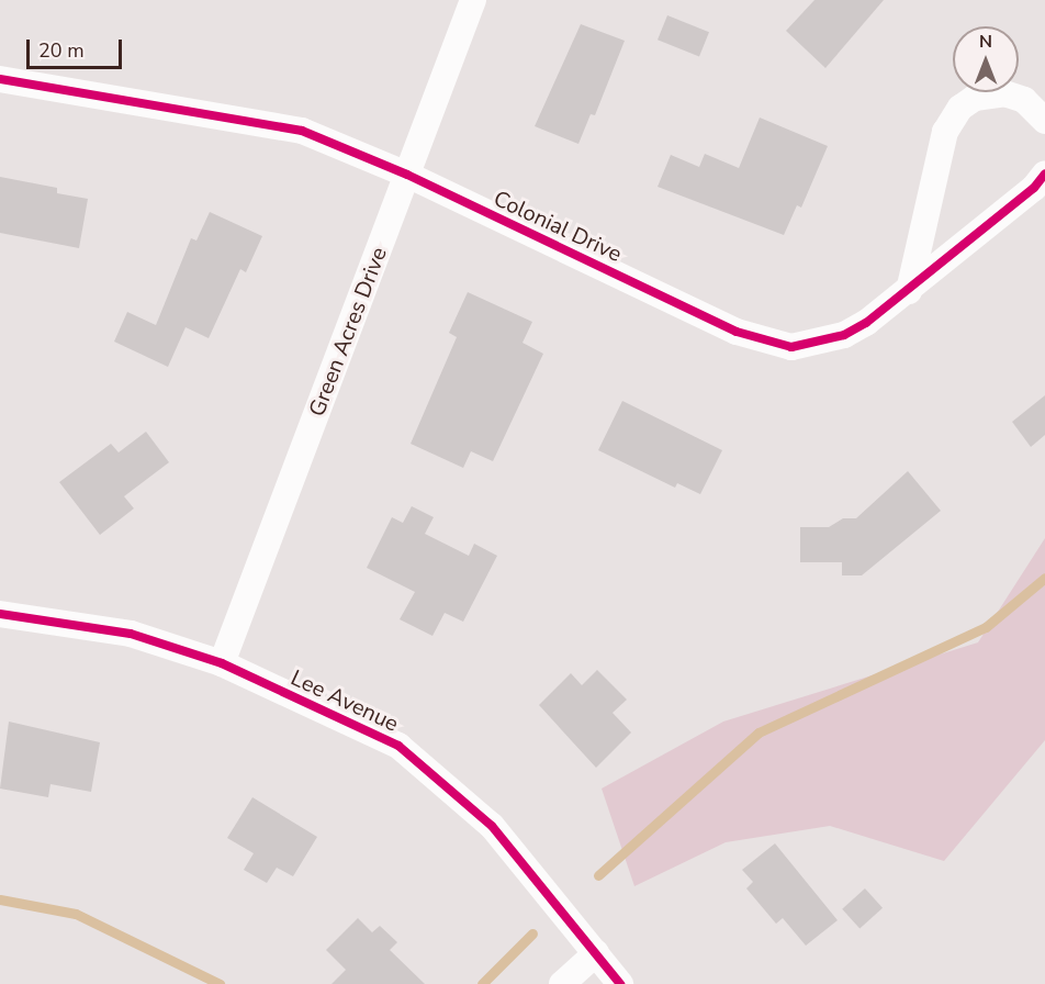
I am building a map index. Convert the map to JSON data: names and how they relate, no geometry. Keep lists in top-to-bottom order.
{
  "streets": {
    "street": ["Colonial Drive", "Green Acres Drive", "Lee Avenue"]
  },
  "crossings": [
    ["Colonial Drive", "Green Acres Drive"],
    ["Green Acres Drive", "Lee Avenue"]
  ],
  "scale_bar": "20 m",
  "north": "top"
}
